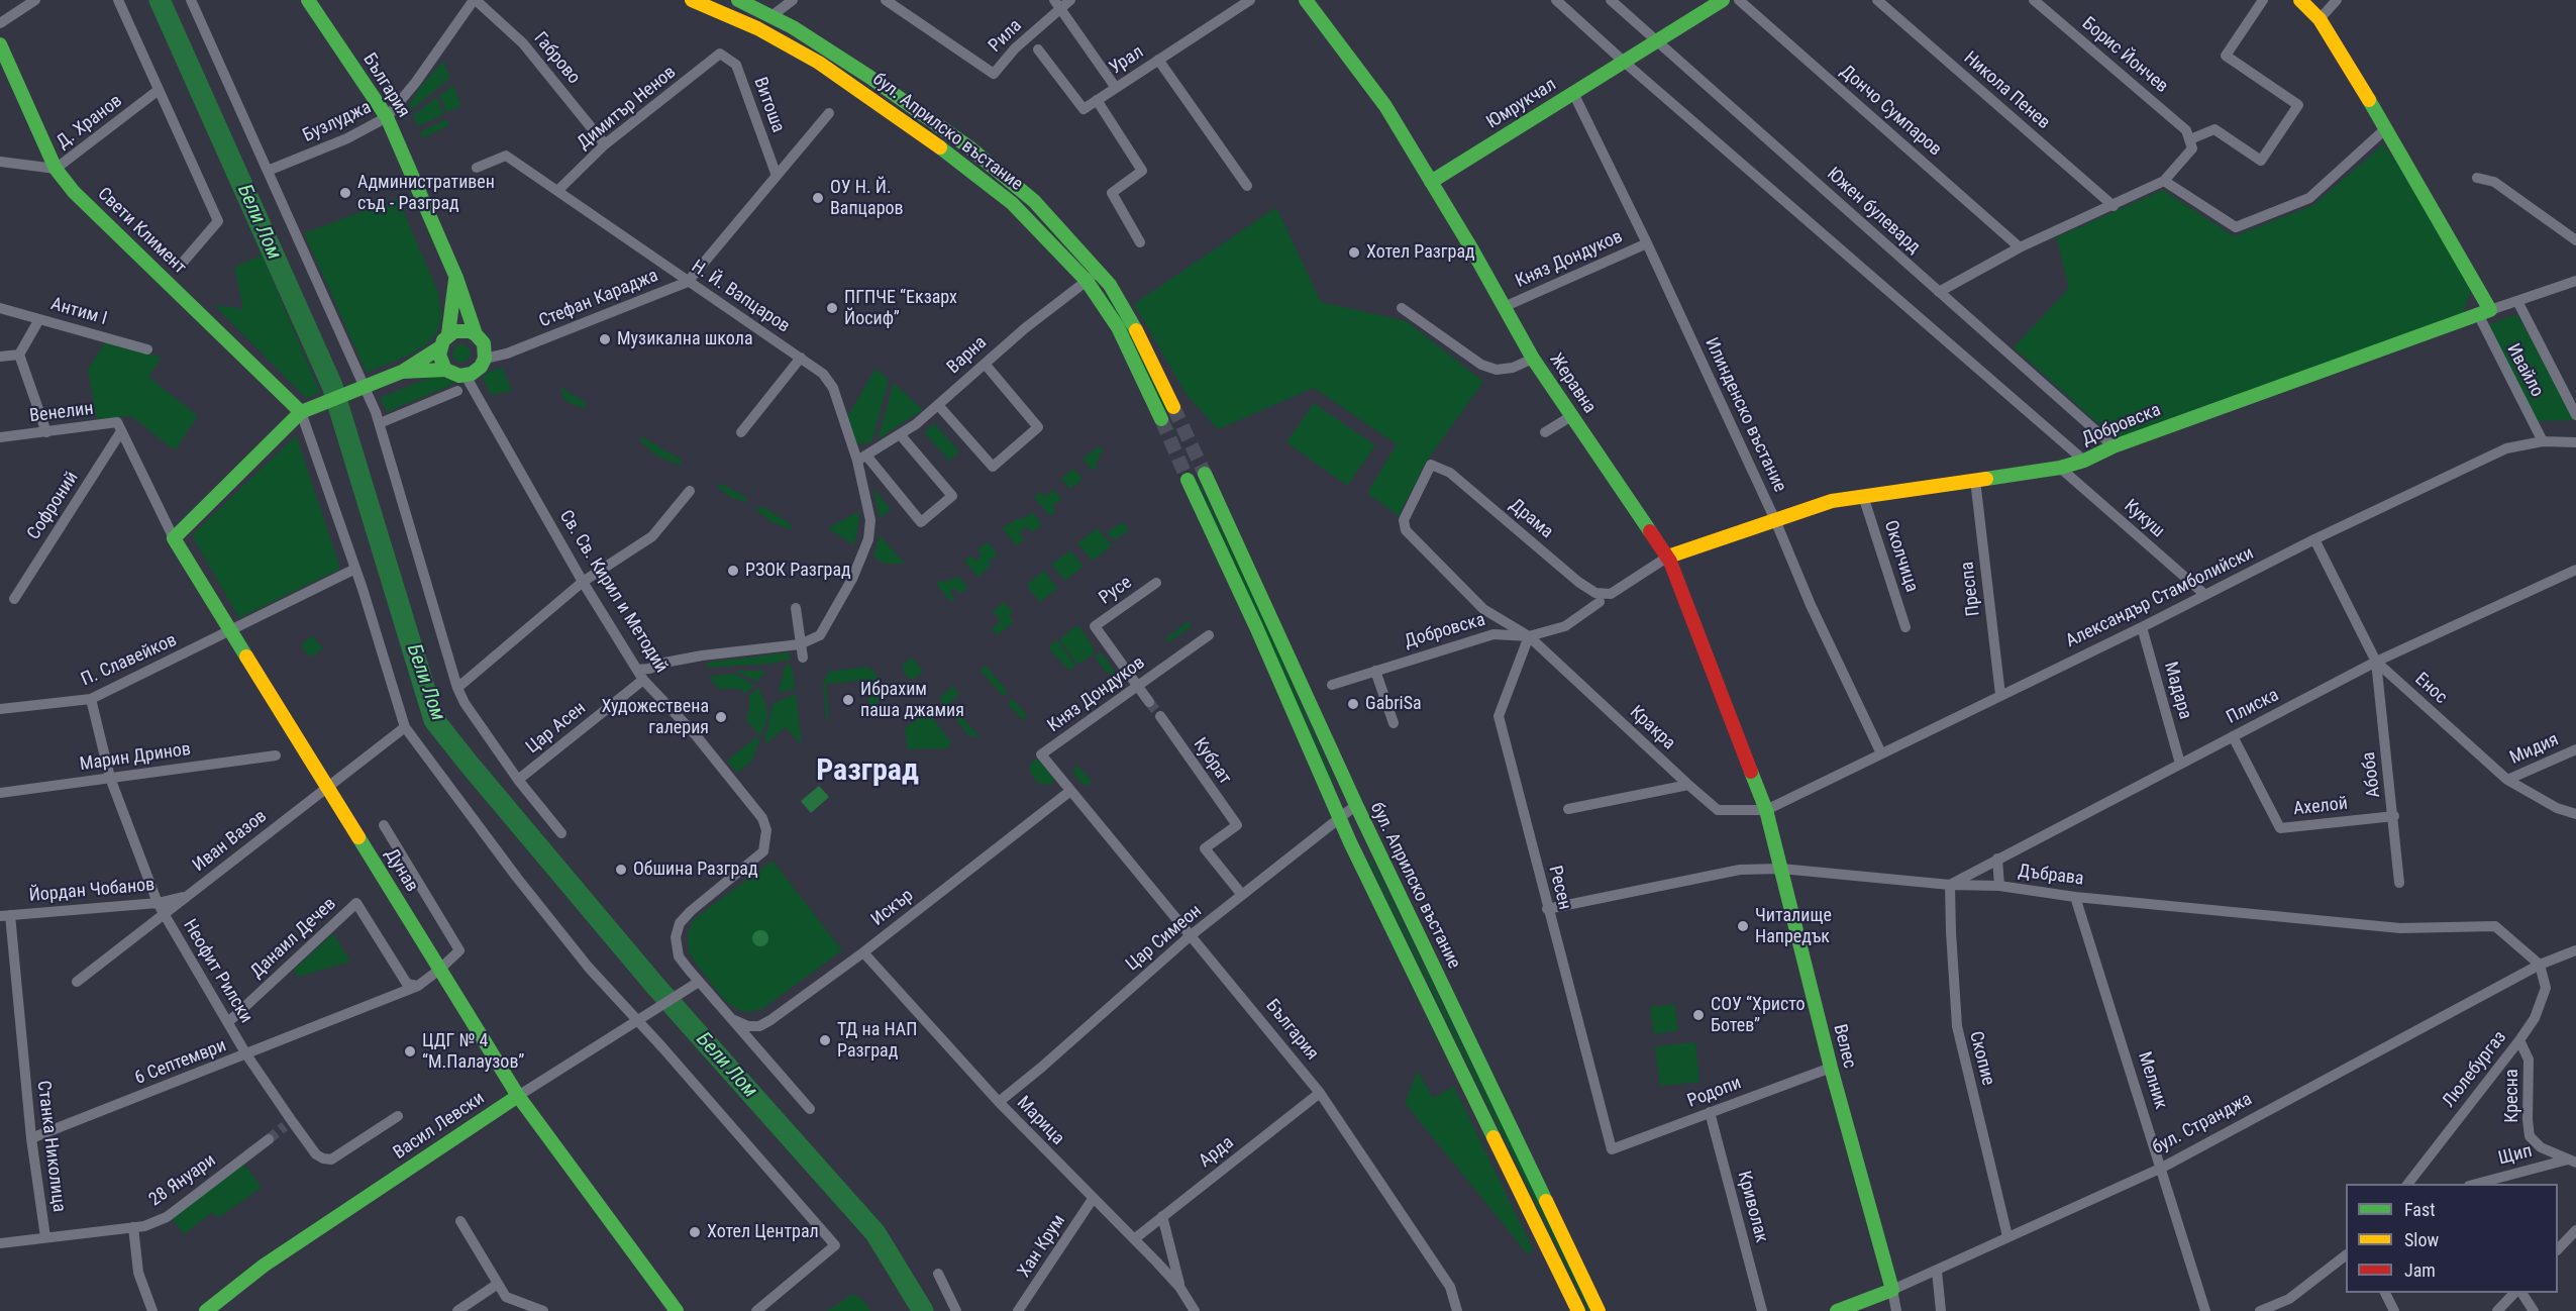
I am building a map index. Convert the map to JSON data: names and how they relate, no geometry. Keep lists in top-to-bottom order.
{
  "streets": {
    "street": [
      "Рила",
      "Борис Йончев",
      "Габрово",
      "Урал",
      "България",
      "Никола Пенев",
      "Юмрукчал",
      "Витоша",
      "Димитър Ненов",
      "Дончо Сумпаров",
      "Д. Хранов",
      "Бузлуджа",
      "бул. Априлско въстание",
      "Южен булевард",
      "Свети Климент",
      "Княз Дондуков",
      "Н. Й. Вапцаров",
      "Стефан Караджа",
      "Антим I",
      "Варна",
      "Ивайло",
      "Жеравна",
      "Венелин",
      "Илинденско въстание",
      "Добровска",
      "Софроний",
      "Драма",
      "Кукуш",
      "Околчица",
      "Преспа",
      "Русе",
      "Св. Св. Кирил и Методий",
      "Александър Стамболийски",
      "П. Славейков",
      "Енос",
      "Мадара",
      "Плиска",
      "Цар Асен",
      "Кракра",
      "Мидия",
      "Марин Дринов",
      "Кубрат",
      "Абоба",
      "Ахелой",
      "Иван Вазов",
      "Дунав",
      "Дъбрава",
      "Ресен",
      "Йордан Чобанов",
      "Искър",
      "Данаил Дечев",
      "Цар Симеон",
      "Неофит Рилски",
      "Велес",
      "Скопие",
      "6 Септември",
      "Люлебургаз",
      "Мелник",
      "Родопи",
      "Кресна",
      "Марица",
      "бул. Странджа",
      "Васил Левски",
      "Станка Николица",
      "Арда",
      "Щип",
      "28 Януари",
      "Криволак",
      "Хан Крум"
    ]
  },
  "crossings": [
    ["Габрово", "Димитър Ненов"],
    ["Габрово", "Бузлуджа"],
    ["България", "Бузлуджа"],
    ["България", "Княз Дондуков"],
    ["България", "Стефан Караджа"],
    ["България", "Св. Св. Кирил и Методий"],
    ["България", "Искър"],
    ["България", "Цар Симеон"],
    ["България", "Арда"],
    ["Юмрукчал", "Южен булевард"],
    ["Юмрукчал", "Жеравна"],
    ["Юмрукчал", "Илинденско въстание"],
    ["Витоша", "Димитър Ненов"],
    ["Витоша", "Стефан Караджа"],
    ["Димитър Ненов", "Н. Й. Вапцаров"],
    ["Д. Хранов", "Свети Климент"],
    ["бул. Априлско въстание", "Варна"],
    ["бул. Априлско въстание", "Цар Симеон"],
    ["Южен булевард", "Добровска"],
    ["Княз Дондуков", "Жеравна"],
    ["Княз Дондуков", "Илинденско въстание"],
    ["Княз Дондуков", "Русе"],
    ["Княз Дондуков", "Искър"],
    ["Н. Й. Вапцаров", "Стефан Караджа"],
    ["Н. Й. Вапцаров", "Варна"],
    ["Стефан Караджа", "Св. Св. Кирил и Методий"],
    ["Ивайло", "Добровска"],
    ["Ивайло", "Александър Стамболийски"],
    ["Жеравна", "Добровска"],
    ["Жеравна", "Драма"],
    ["Жеравна", "Александър Стамболийски"],
    ["Жеравна", "Кракра"],
    ["Жеравна", "Велес"],
    ["Венелин", "Софроний"],
    ["Венелин", "Дунав"],
    ["Илинденско въстание", "Добровска"],
    ["Илинденско въстание", "Александър Стамболийски"],
    ["Добровска", "Драма"],
    ["Добровска", "Кукуш"],
    ["Добровска", "Околчица"],
    ["Добровска", "Преспа"],
    ["Добровска", "Кракра"],
    ["Добровска", "Ресен"],
    ["Софроний", "Дунав"],
    ["Драма", "Кракра"],
    ["Кукуш", "Александър Стамболийски"],
    ["Преспа", "Александър Стамболийски"],
    ["Св. Св. Кирил и Методий", "Цар Асен"],
    ["Св. Св. Кирил и Методий", "Васил Левски"],
    ["Александър Стамболийски", "Енос"],
    ["Александър Стамболийски", "Мадара"],
    ["Александър Стамболийски", "Кракра"],
    ["Александър Стамболийски", "Велес"],
    ["П. Славейков", "Дунав"],
    ["П. Славейков", "Неофит Рилски"],
    ["Енос", "Плиска"],
    ["Енос", "Мидия"],
    ["Енос", "Абоба"],
    ["Мадара", "Плиска"],
    ["Плиска", "Абоба"],
    ["Плиска", "Ахелой"],
    ["Плиска", "Дъбрава"],
    ["Плиска", "Скопие"],
    ["Кракра", "Ресен"],
    ["Кракра", "Велес"],
    ["Марин Дринов", "Неофит Рилски"],
    ["Кубрат", "Цар Симеон"],
    ["Абоба", "Ахелой"],
    ["Иван Вазов", "Дунав"],
    ["Иван Вазов", "Йордан Чобанов"],
    ["Иван Вазов", "Неофит Рилски"],
    ["Дунав", "6 Септември"],
    ["Дунав", "Васил Левски"],
    ["Дъбрава", "Ресен"],
    ["Дъбрава", "Велес"],
    ["Дъбрава", "Скопие"],
    ["Дъбрава", "Люлебургаз"],
    ["Дъбрава", "Мелник"],
    ["Дъбрава", "бул. Странджа"],
    ["Ресен", "Родопи"],
    ["Йордан Чобанов", "Неофит Рилски"],
    ["Йордан Чобанов", "Станка Николица"],
    ["Искър", "Марица"],
    ["Данаил Дечев", "Неофит Рилски"],
    ["Данаил Дечев", "6 Септември"],
    ["Цар Симеон", "Марица"],
    ["Неофит Рилски", "6 Септември"],
    ["Велес", "Родопи"],
    ["Велес", "бул. Странджа"],
    ["Скопие", "бул. Странджа"],
    ["6 Септември", "Станка Николица"],
    ["Люлебургаз", "Кресна"],
    ["Люлебургаз", "бул. Странджа"],
    ["Мелник", "бул. Странджа"],
    ["Родопи", "Криволак"],
    ["Кресна", "Щип"],
    ["Марица", "Арда"],
    ["Марица", "Хан Крум"],
    ["Станка Николица", "28 Януари"]
  ],
  "districts": ["Разград"],
  "water": ["Бели Лом"],
  "places": [
    "Административен съд - Разград",
    "ОУ Н. Й. Вапцаров",
    "Хотел Разград",
    "ПГПЧЕ “Екзарх Йосиф”",
    "Музикална школа",
    "РЗОК Разград",
    "Ибрахим паша джамия",
    "GabriSa",
    "Художествена галерия",
    "Обшина Разград",
    "Читалище Напредък",
    "СОУ “Христо Ботев”",
    "ТД на НАП Разград",
    "ЦДГ № 4 “М.Палаузов”",
    "Хотел Централ"
  ],
  "legend": ["Fast", "Slow", "Jam"]
}
